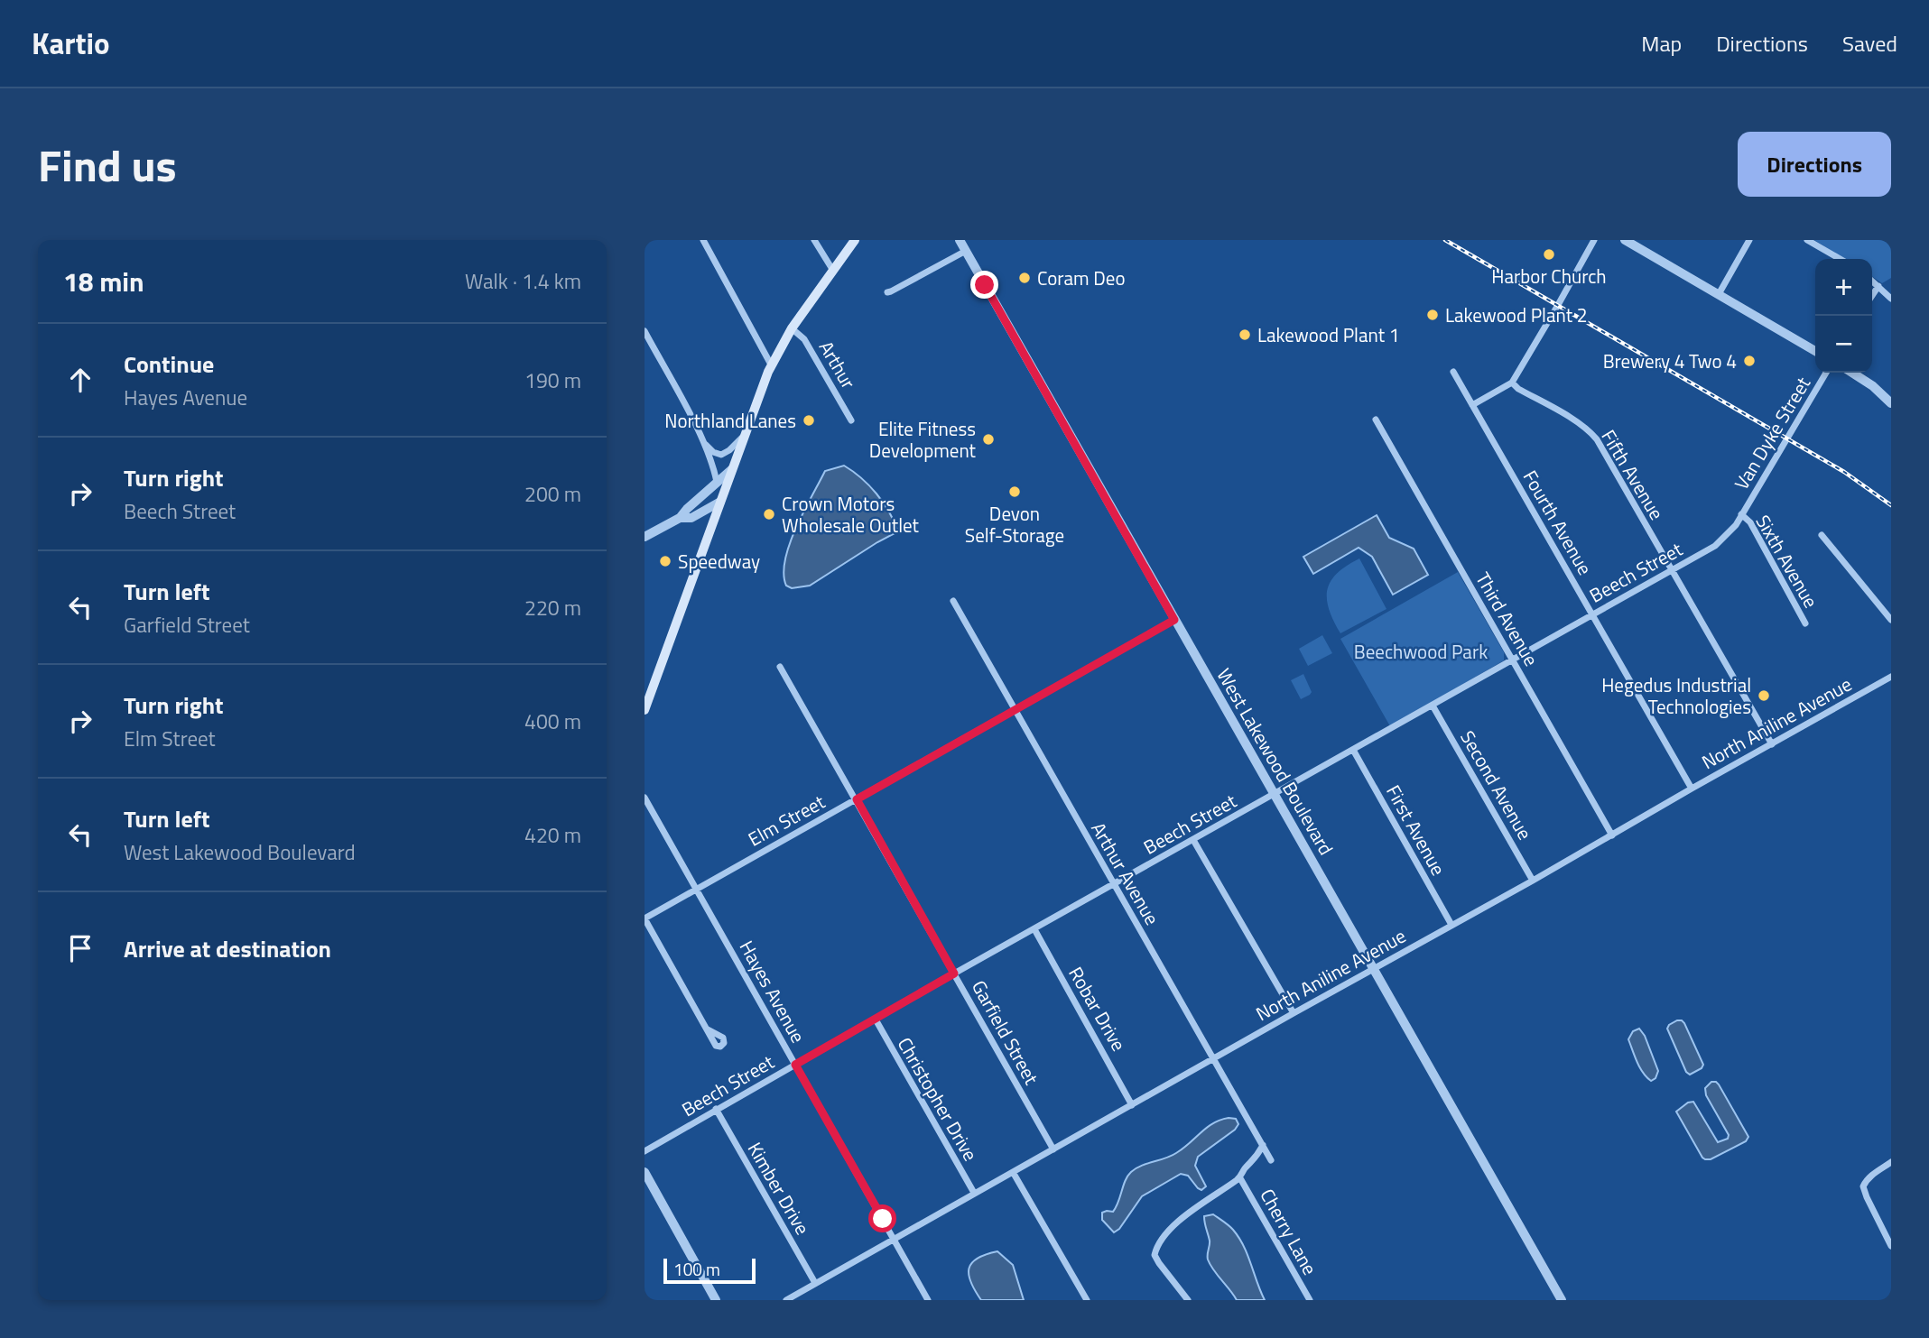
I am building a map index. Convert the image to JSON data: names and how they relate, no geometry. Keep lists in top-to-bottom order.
{
  "streets": {
    "street": [
      "Arthur",
      "Van Dyke Street",
      "Fifth Avenue",
      "Fourth Avenue",
      "Sixth Avenue",
      "Beech Street",
      "Third Avenue",
      "North Aniline Avenue",
      "West Lakewood Boulevard",
      "Second Avenue",
      "Elm Street",
      "First Avenue",
      "Arthur Avenue",
      "Hayes Avenue",
      "Robar Drive",
      "Garfield Street",
      "Christopher Drive",
      "Kimber Drive",
      "Cherry Lane"
    ]
  },
  "crossings": [
    ["Van Dyke Street", "Sixth Avenue"],
    ["Van Dyke Street", "Beech Street"],
    ["Fifth Avenue", "Beech Street"],
    ["Fifth Avenue", "North Aniline Avenue"],
    ["Fourth Avenue", "Beech Street"],
    ["Fourth Avenue", "North Aniline Avenue"],
    ["Sixth Avenue", "Beech Street"],
    ["Beech Street", "Third Avenue"],
    ["Beech Street", "West Lakewood Boulevard"],
    ["Beech Street", "Second Avenue"],
    ["Beech Street", "First Avenue"],
    ["Beech Street", "Arthur Avenue"],
    ["Beech Street", "Hayes Avenue"],
    ["Beech Street", "Robar Drive"],
    ["Beech Street", "Garfield Street"],
    ["Beech Street", "Christopher Drive"],
    ["Beech Street", "Kimber Drive"],
    ["Third Avenue", "North Aniline Avenue"],
    ["North Aniline Avenue", "West Lakewood Boulevard"],
    ["North Aniline Avenue", "Second Avenue"],
    ["North Aniline Avenue", "First Avenue"],
    ["North Aniline Avenue", "Arthur Avenue"],
    ["North Aniline Avenue", "Hayes Avenue"],
    ["North Aniline Avenue", "Robar Drive"],
    ["North Aniline Avenue", "Garfield Street"],
    ["North Aniline Avenue", "Christopher Drive"],
    ["North Aniline Avenue", "Kimber Drive"],
    ["West Lakewood Boulevard", "Elm Street"],
    ["Elm Street", "Arthur Avenue"],
    ["Elm Street", "Hayes Avenue"],
    ["Elm Street", "Garfield Street"]
  ],
  "parks": ["Beechwood Park"],
  "places": [
    "Harbor Church",
    "Coram Deo",
    "Lakewood Plant 2",
    "Lakewood Plant 1",
    "Brewery 4 Two 4",
    "Northland Lanes",
    "Elite Fitness Development",
    "Devon Self-Storage",
    "Crown Motors Wholesale Outlet",
    "Speedway",
    "Hegedus Industrial Technologies"
  ],
  "scale_bar": "100 m",
  "page": {
    "header": "Kartio",
    "nav": ["Map", "Directions", "Saved"],
    "title": "Find us",
    "buttons": "Directions",
    "heading": ["18 min", "Walk · 1.4 km"],
    "map_buttons": ["+", "−"],
    "list": [
      ["Continue", "Hayes Avenue", "190 m"],
      ["Turn right", "Beech Street", "200 m"],
      ["Turn left", "Garfield Street", "220 m"],
      ["Turn right", "Elm Street", "400 m"],
      ["Turn left", "West Lakewood Boulevard", "420 m"],
      "Arrive at destination"
    ],
    "scale": "100 m"
  }
}
